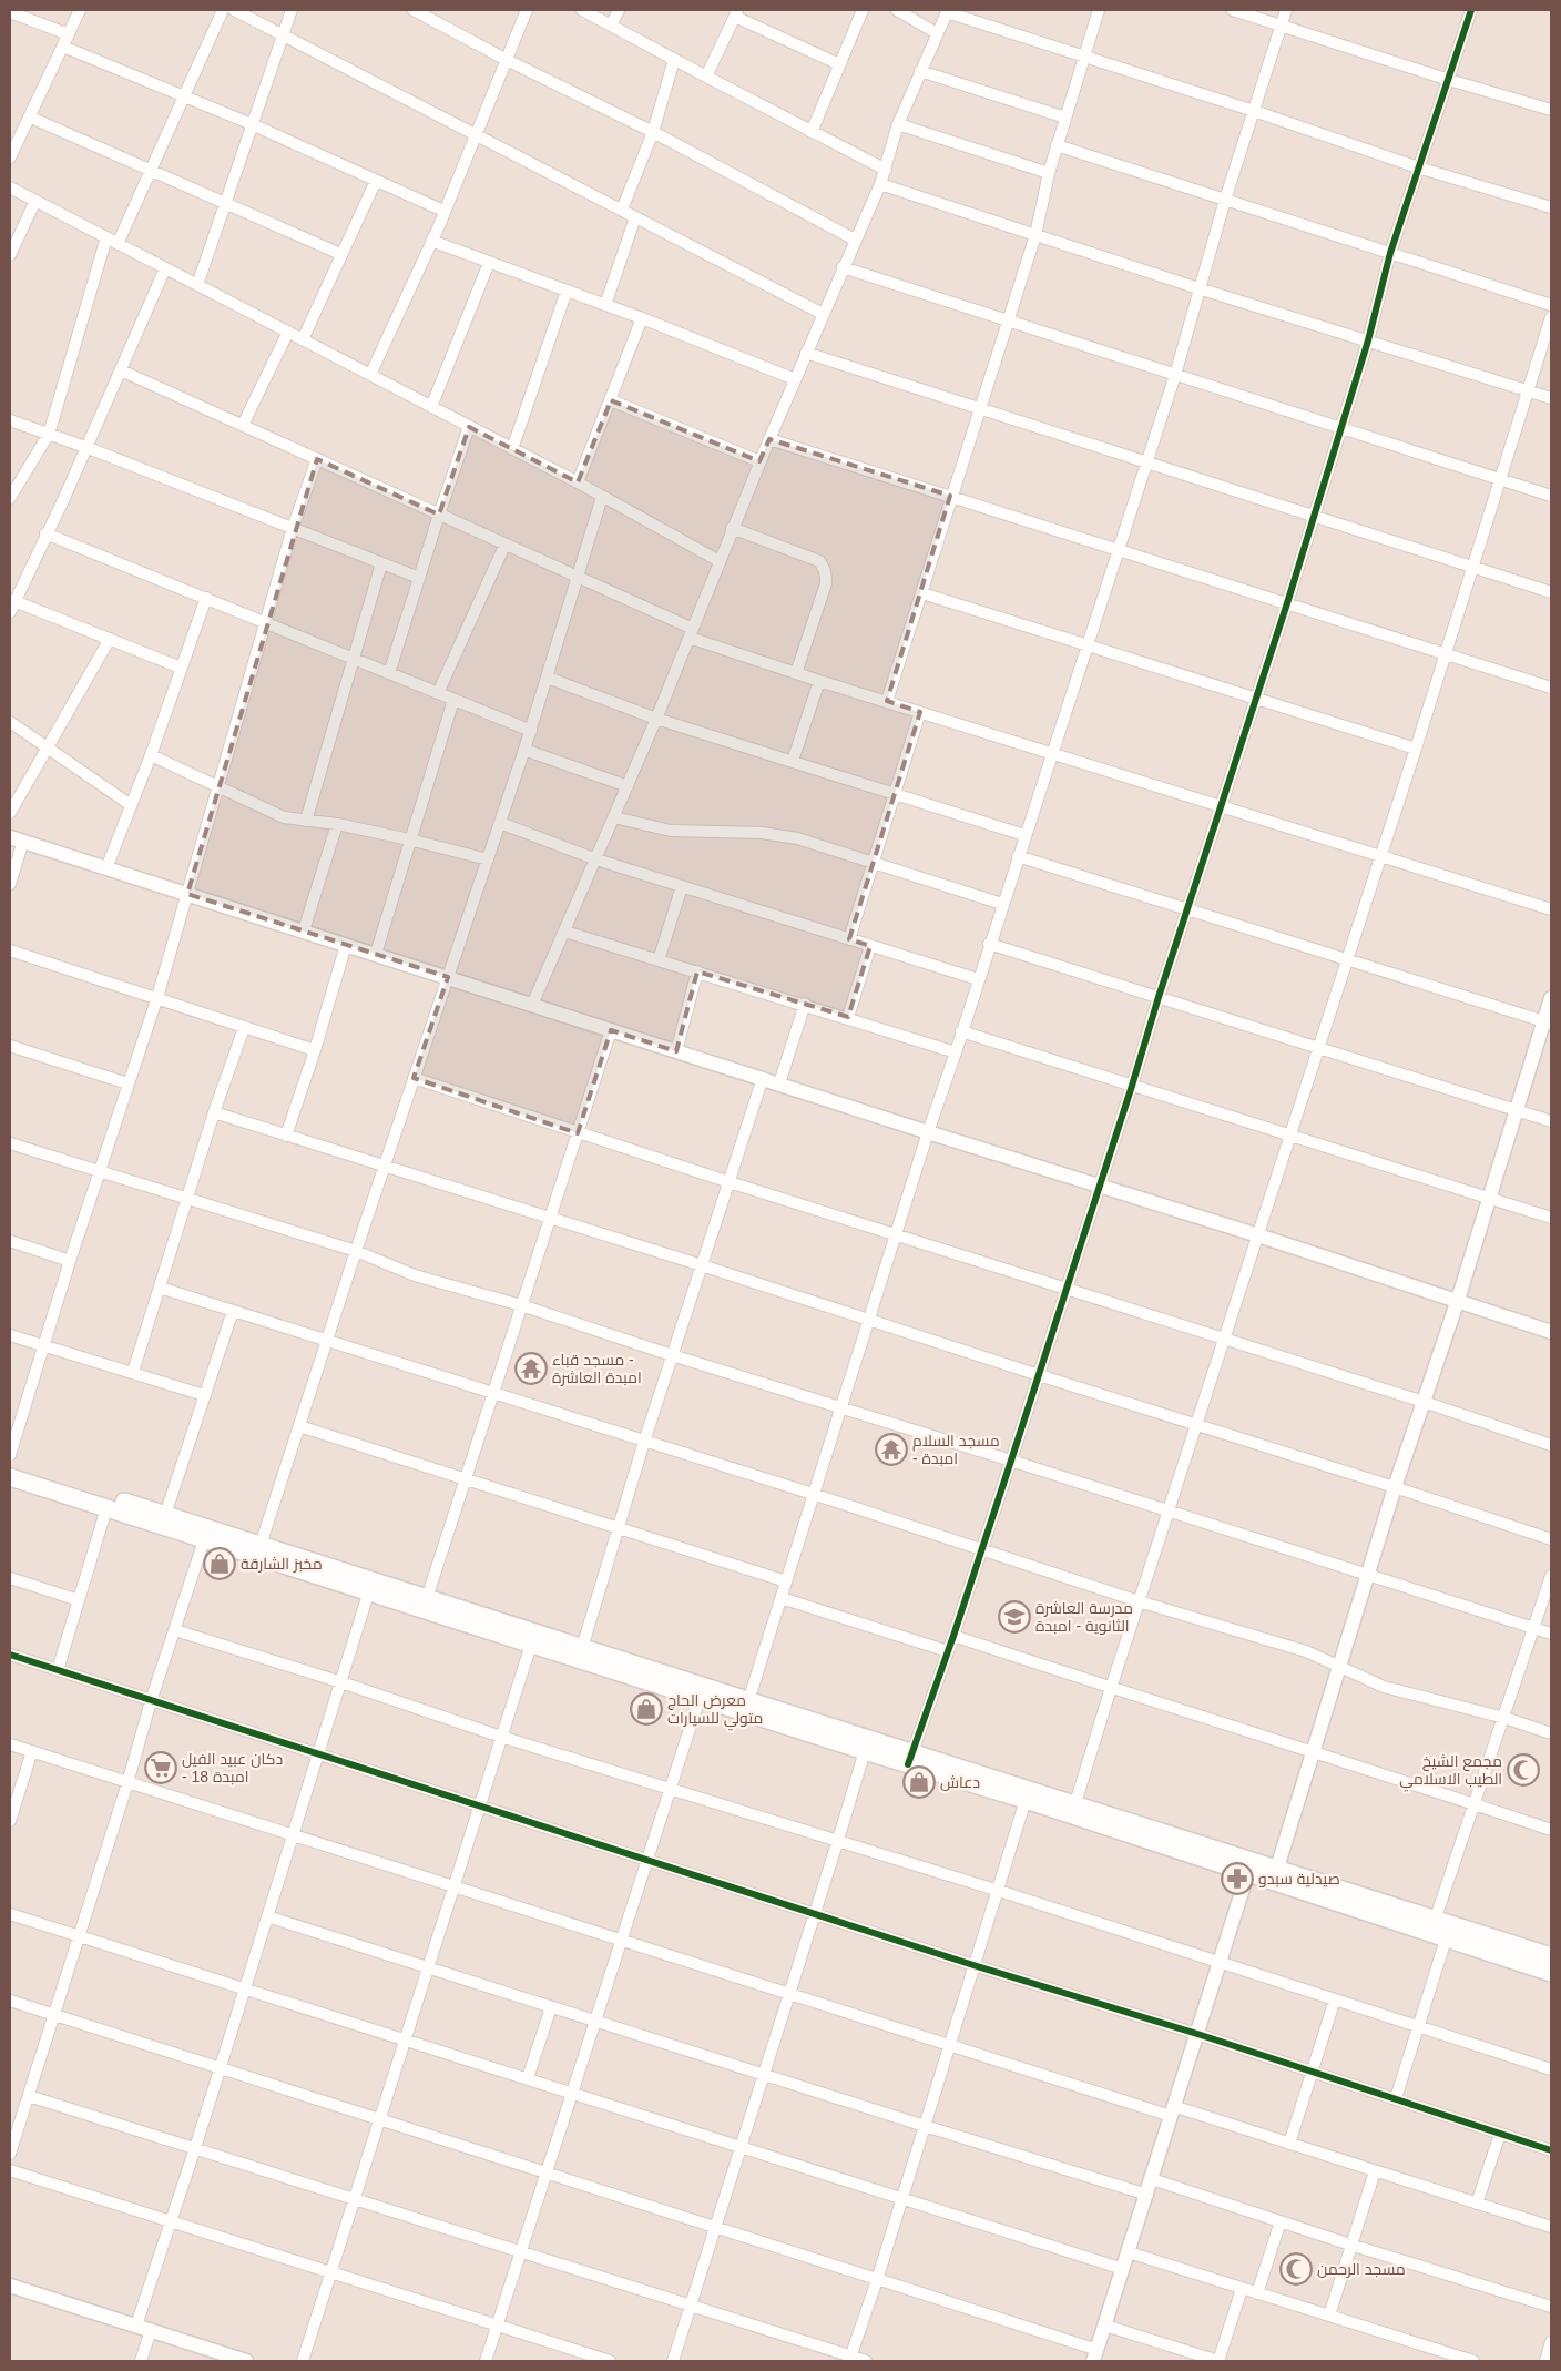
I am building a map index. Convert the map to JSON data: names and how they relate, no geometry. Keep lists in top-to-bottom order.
{
  "places": {
    "temple": ["مسجد قباء - امبدة العاشرة", "مسجد السلام - امبدة"],
    "shop": ["مخبز الشارقة", "معرض الحاج متولي للسيارات", "دعاش"],
    "school or university": ["مدرسة العاشرة الثانوية - امبدة"],
    "supermarket": ["دكان عبيد الفيل - امبدة 18"],
    "mosque": ["مجمع الشيخ الطيب الاسلامي", "مسجد الرحمن"],
    "pharmacy": ["صيدلية سبدو"]
  }
}
